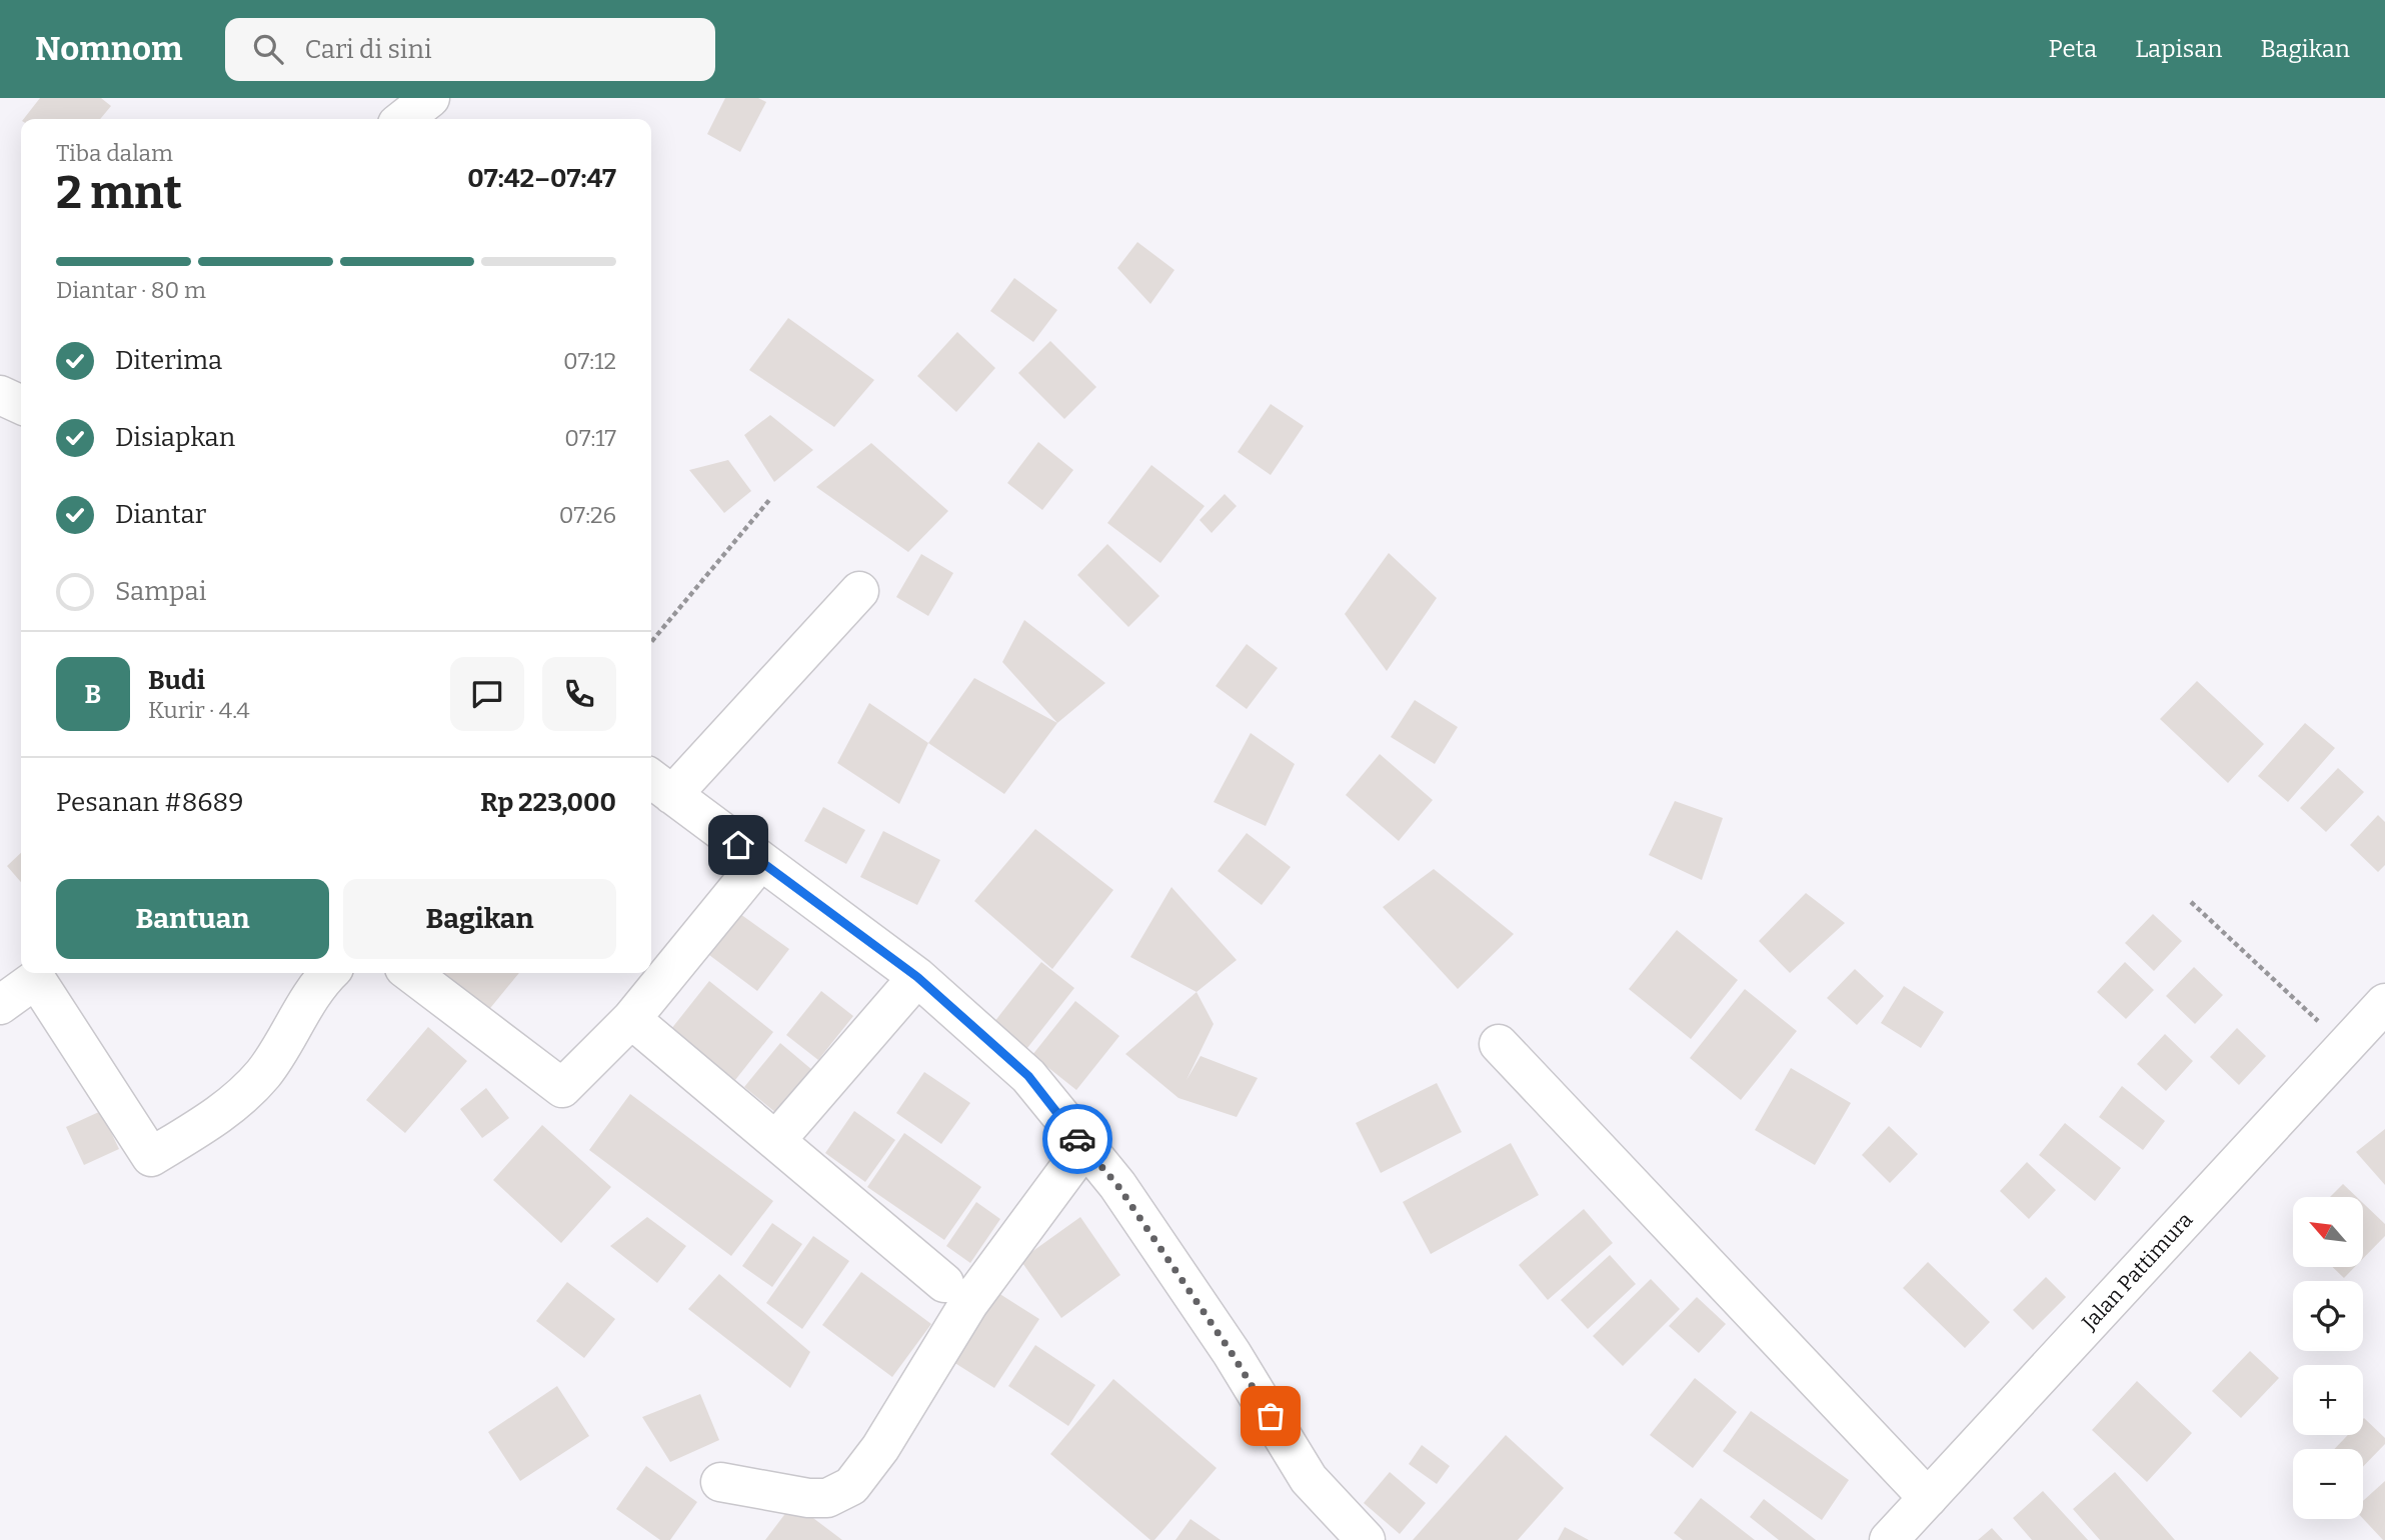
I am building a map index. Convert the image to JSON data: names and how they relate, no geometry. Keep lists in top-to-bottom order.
{
  "streets": {
    "main road": ["Jalan Pattimura"]
  },
  "north": "top left",
  "page": {
    "header": "Nomnom",
    "search": "Cari di sini",
    "nav": ["Peta", "Lapisan", "Bagikan"],
    "heading": ["2 mnt", "Tiba dalam", "07:42–07:47"],
    "panel": [
      "Budi",
      "Kurir · 4.4",
      "Pesanan #8689",
      "Rp 223,000"
    ],
    "bar": "Diantar · 80 m",
    "list": [
      ["Diterima", "07:12"],
      ["Disiapkan", "07:17"],
      ["Diantar", "07:26"],
      "Sampai"
    ],
    "round": "B",
    "buttons": ["Bantuan", "Bagikan"],
    "map_buttons": ["+", "−"]
  }
}
